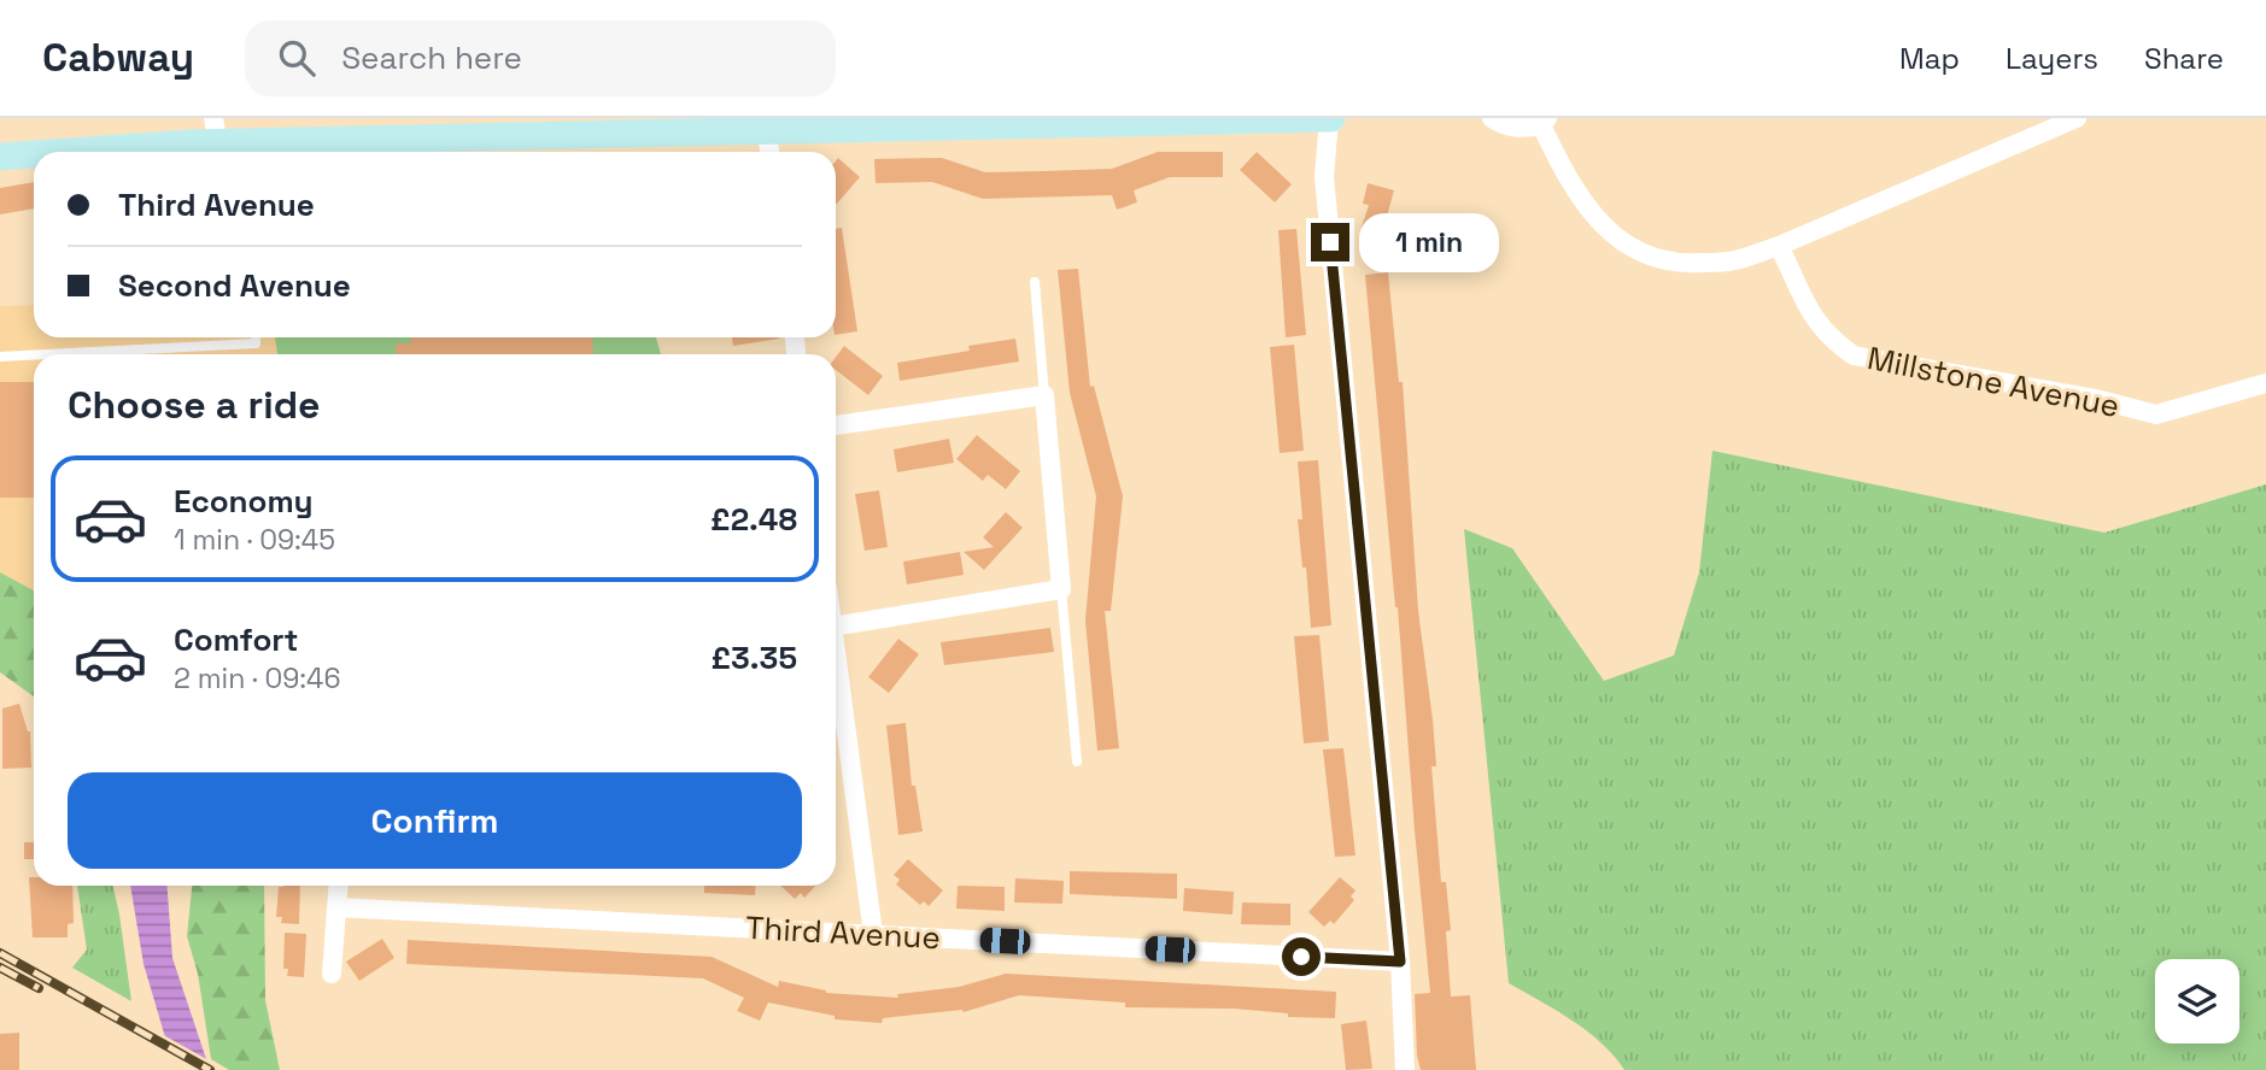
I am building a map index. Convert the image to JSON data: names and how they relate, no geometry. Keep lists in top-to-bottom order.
{
  "streets": {
    "street": ["Millstone Avenue", "Third Avenue"]
  },
  "page": {
    "header": "Cabway",
    "search": "Search here",
    "nav": ["Map", "Layers", "Share"],
    "banner": ["Third Avenue", "Second Avenue"],
    "bubble": "1 min",
    "heading": "Choose a ride",
    "list": [
      {
        "name": "Economy",
        "note": "1 min · 09:45",
        "value": "£2.48"
      },
      {
        "name": "Comfort",
        "note": "2 min · 09:46",
        "value": "£3.35"
      }
    ],
    "buttons": "Confirm"
  }
}
